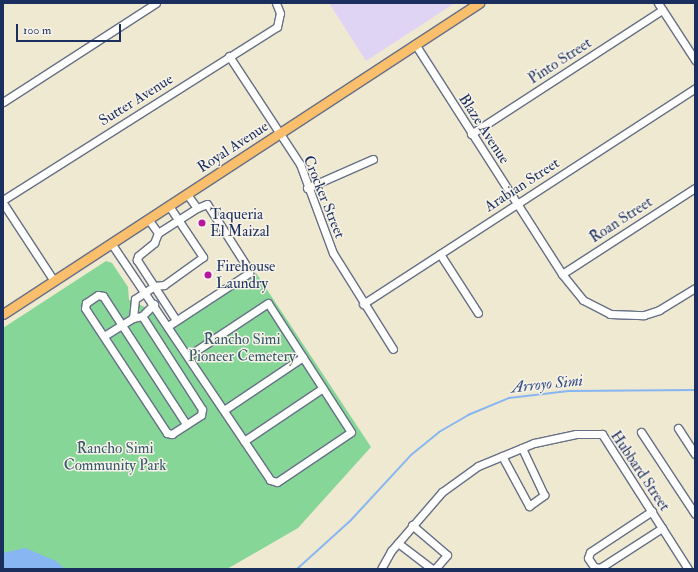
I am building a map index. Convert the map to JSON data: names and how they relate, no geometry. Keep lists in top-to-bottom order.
{
  "streets": {
    "main road": ["Royal Avenue"],
    "street": [
      "Pinto Street",
      "Sutter Avenue",
      "Blaze Avenue",
      "Arabian Street",
      "Crocker Street",
      "Roan Street",
      "Hubbard Street"
    ]
  },
  "crossings": [
    ["Pinto Street", "Blaze Avenue"],
    ["Sutter Avenue", "Crocker Street"],
    ["Blaze Avenue", "Royal Avenue"],
    ["Blaze Avenue", "Arabian Street"],
    ["Blaze Avenue", "Roan Street"],
    ["Royal Avenue", "Crocker Street"],
    ["Arabian Street", "Crocker Street"]
  ],
  "water": ["Arroyo Simi"],
  "parks": ["Rancho Simi Pioneer Cemetery", "Rancho Simi Community Park"],
  "places": ["Taqueria El Maizal", "Firehouse Laundry"],
  "scale_bar": "100 m"
}
